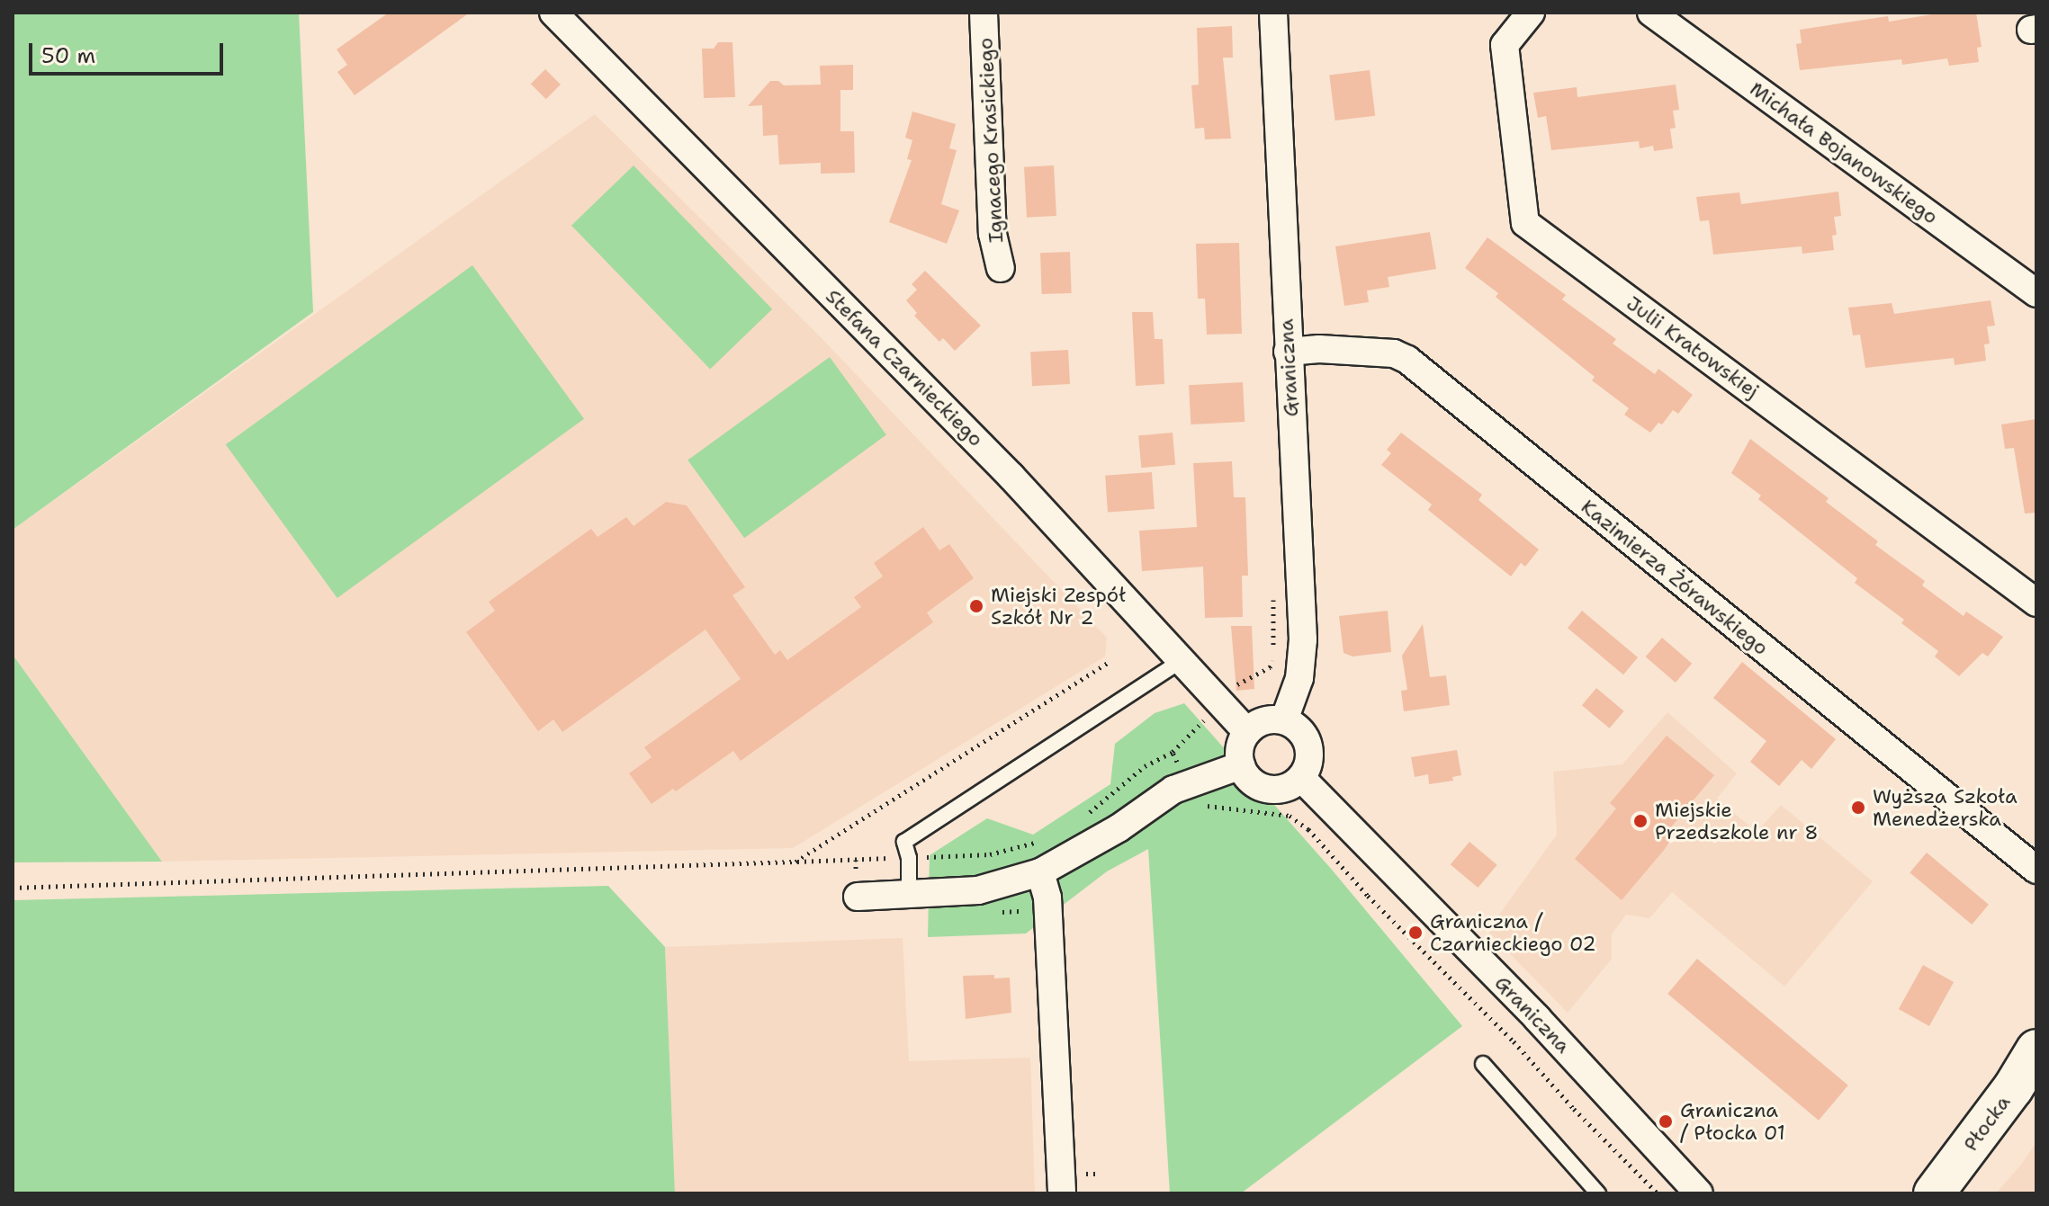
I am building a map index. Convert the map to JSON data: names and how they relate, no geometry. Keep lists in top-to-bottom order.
{
  "streets": {
    "main road": ["Płocka"],
    "street": [
      "Ignacego Krasickiego",
      "Michała Bojanowskiego",
      "Julii Kratowskiej",
      "Stefana Czarnieckiego",
      "Graniczna",
      "Kazimierza Żórawskiego"
    ]
  },
  "crossings": [
    ["Stefana Czarnieckiego", "Graniczna"],
    ["Graniczna", "Kazimierza Żórawskiego"]
  ],
  "places": [
    "Miejski Zespół Szkół Nr 2",
    "Wyższa Szkoła Menedżerska",
    "Miejskie Przedszkole nr 8",
    "Graniczna / Czarnieckiego 02",
    "Graniczna / Płocka 01"
  ],
  "scale_bar": "50 m"
}
